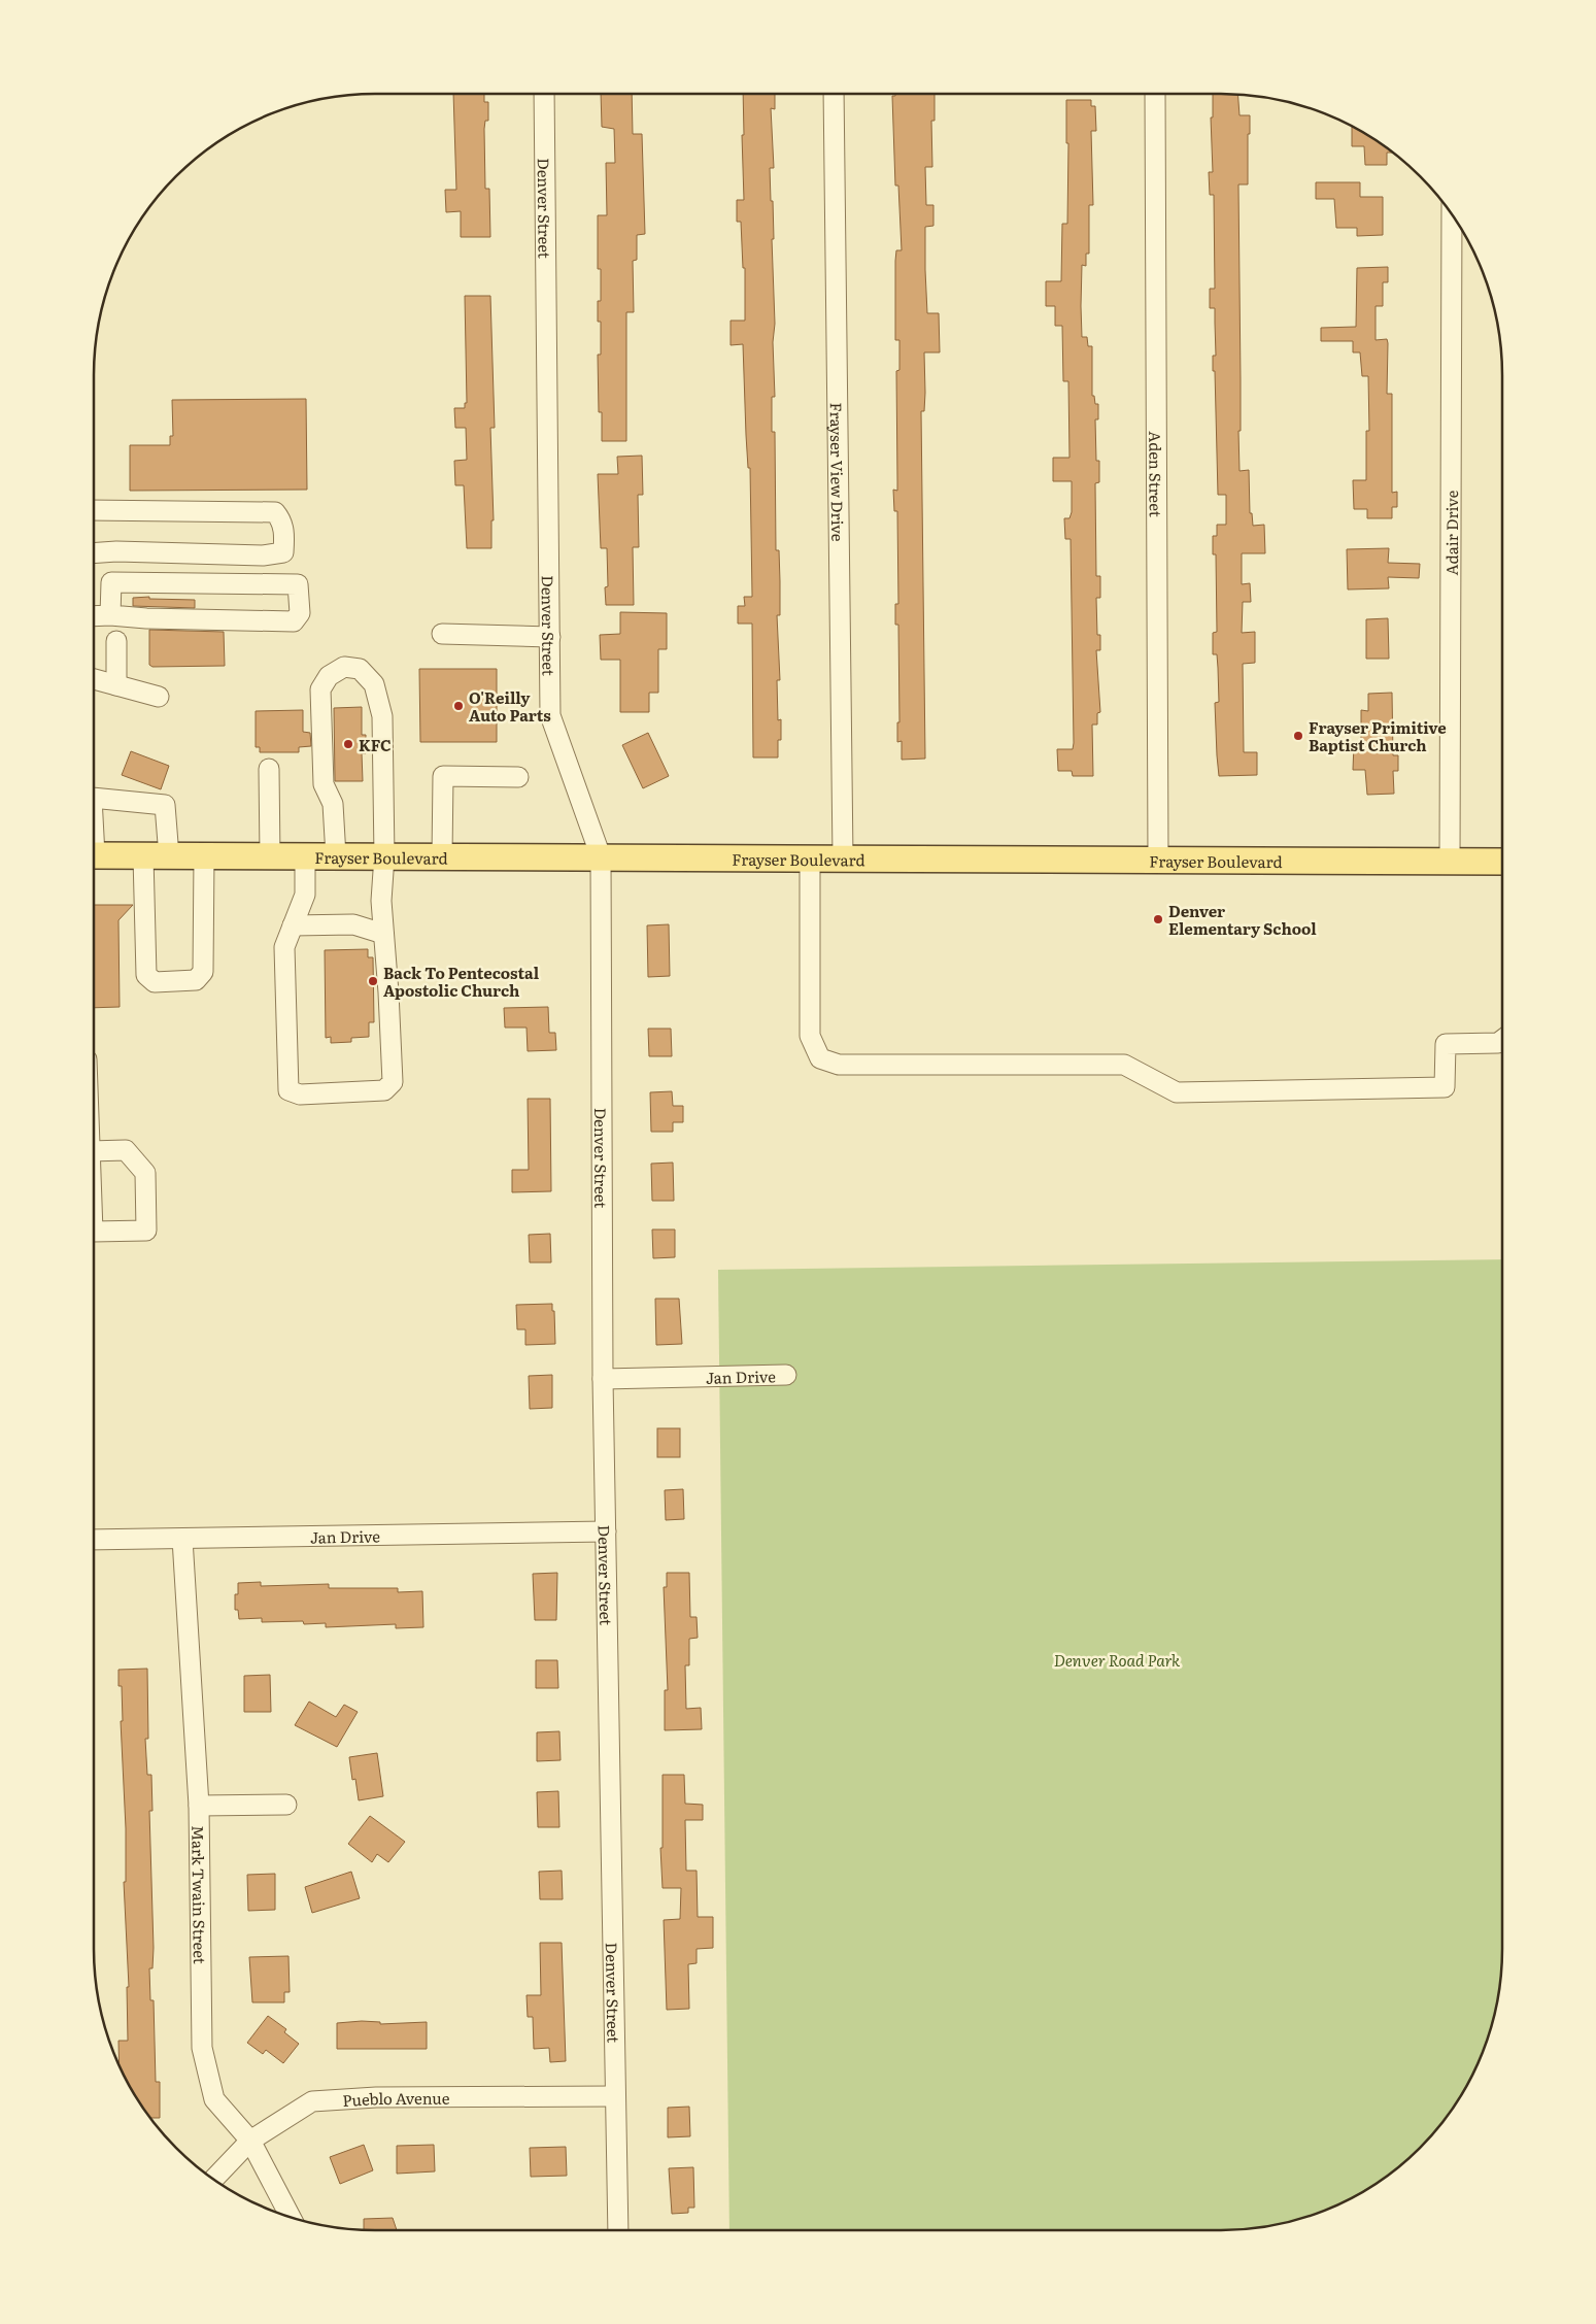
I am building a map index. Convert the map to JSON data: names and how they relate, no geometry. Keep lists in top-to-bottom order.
{
  "streets": {
    "main road": ["Frayser Boulevard"],
    "street": [
      "Denver Street",
      "Frayser View Drive",
      "Aden Street",
      "Adair Drive",
      "Jan Drive",
      "Mark Twain Street",
      "Pueblo Avenue"
    ]
  },
  "crossings": [
    ["Denver Street", "Frayser Boulevard"],
    ["Denver Street", "Jan Drive"],
    ["Denver Street", "Pueblo Avenue"],
    ["Frayser View Drive", "Frayser Boulevard"],
    ["Aden Street", "Frayser Boulevard"],
    ["Adair Drive", "Frayser Boulevard"],
    ["Jan Drive", "Mark Twain Street"],
    ["Mark Twain Street", "Pueblo Avenue"]
  ],
  "parks": ["Denver Road Park"],
  "places": [
    "O'Reilly Auto Parts",
    "Frayser Primitive Baptist Church",
    "KFC",
    "Denver Elementary School",
    "Back To Pentecostal Apostolic Church"
  ]
}
